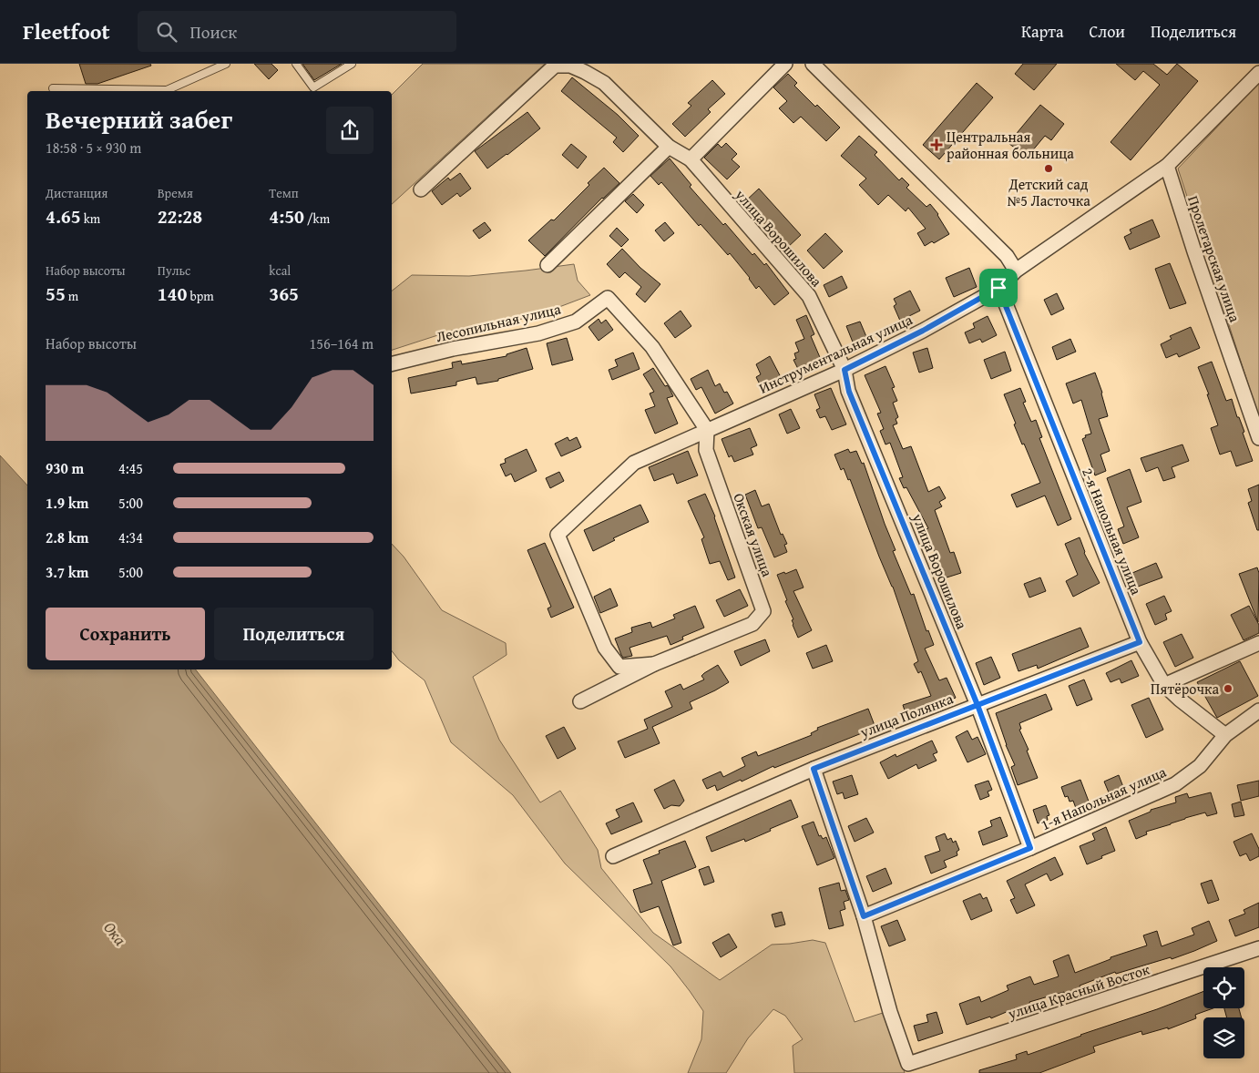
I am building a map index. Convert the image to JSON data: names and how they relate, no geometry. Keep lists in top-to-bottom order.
{
  "streets": {
    "street": [
      "улица Ворошилова",
      "Пролетарская улица",
      "Лесопильная улица",
      "Инструментальная улица",
      "2-я Напольная улица",
      "Окская улица",
      "улица Полянка",
      "1-я Напольная улица",
      "улица Красный Восток"
    ]
  },
  "crossings": [
    ["улица Ворошилова", "Инструментальная улица"],
    ["улица Ворошилова", "улица Полянка"],
    ["улица Ворошилова", "1-я Напольная улица"],
    ["Пролетарская улица", "Инструментальная улица"],
    ["Лесопильная улица", "Инструментальная улица"],
    ["Лесопильная улица", "Окская улица"],
    ["Инструментальная улица", "2-я Напольная улица"],
    ["Инструментальная улица", "Окская улица"],
    ["2-я Напольная улица", "улица Полянка"],
    ["2-я Напольная улица", "1-я Напольная улица"],
    ["1-я Напольная улица", "улица Красный Восток"]
  ],
  "water": ["Ока"],
  "places": {
    "health": ["Центральная районная больница"],
    "other": ["Детский сад №5 Ласточка", "Пятёрочка"]
  },
  "page": {
    "header": "Fleetfoot",
    "search": "Поиск",
    "nav": ["Карта", "Слои", "Поделиться"],
    "heading": ["Вечерний забег", "18:58 · 5 × 930 m"],
    "stats": [
      ["Дистанция", "4.65 km"],
      ["Время", "22:28"],
      ["Темп", "4:50 /km"],
      ["Набор высоты", "55 m"],
      ["Пульс", "140 bpm"],
      ["kcal", "365"]
    ],
    "chart": ["Набор высоты", "156–164 m"],
    "list": [
      {
        "name": "930 m",
        "note": "4:45"
      },
      {
        "name": "1.9 km",
        "note": "5:00"
      },
      {
        "name": "2.8 km",
        "note": "4:34"
      },
      {
        "name": "3.7 km",
        "note": "5:00"
      }
    ],
    "buttons": ["Сохранить", "Поделиться"]
  }
}
